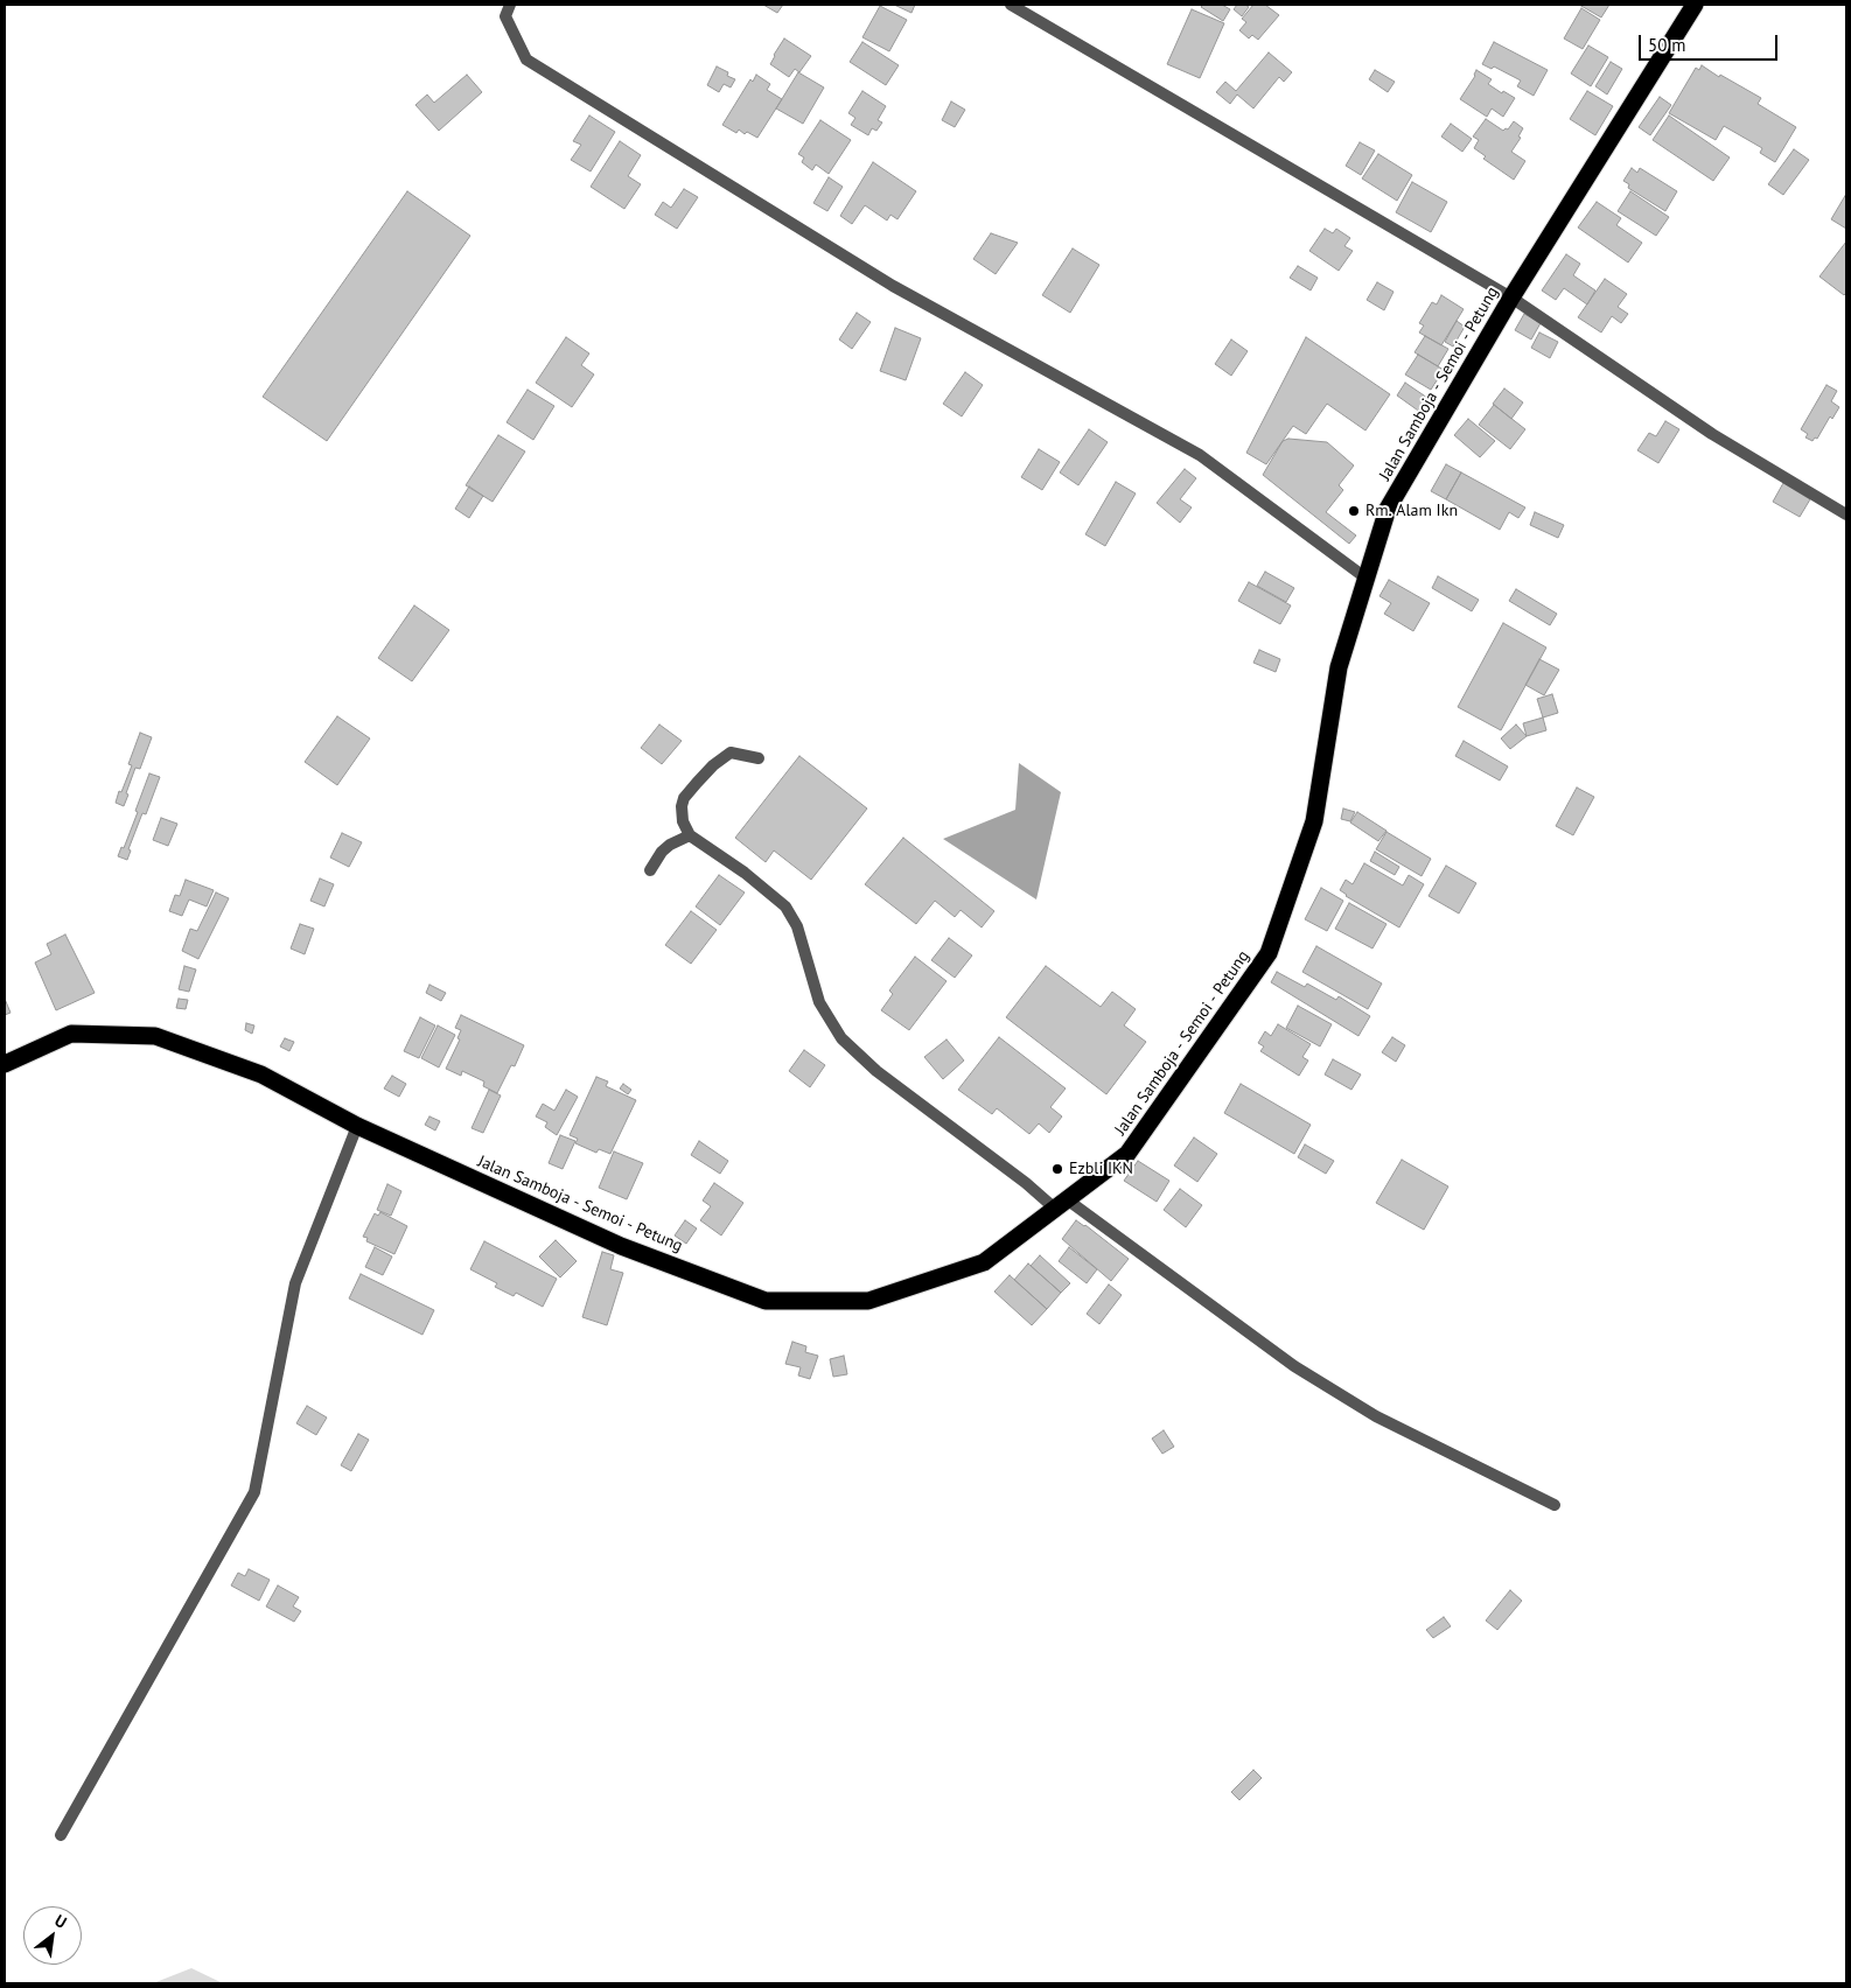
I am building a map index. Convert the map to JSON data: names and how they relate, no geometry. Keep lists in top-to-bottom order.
{
  "streets": {
    "highway": ["Jalan Samboja - Semoi - Petung"]
  },
  "places": ["Rm. Alam Ikn", "Ezbli IKN"],
  "scale_bar": "50 m",
  "north": "top right"
}
